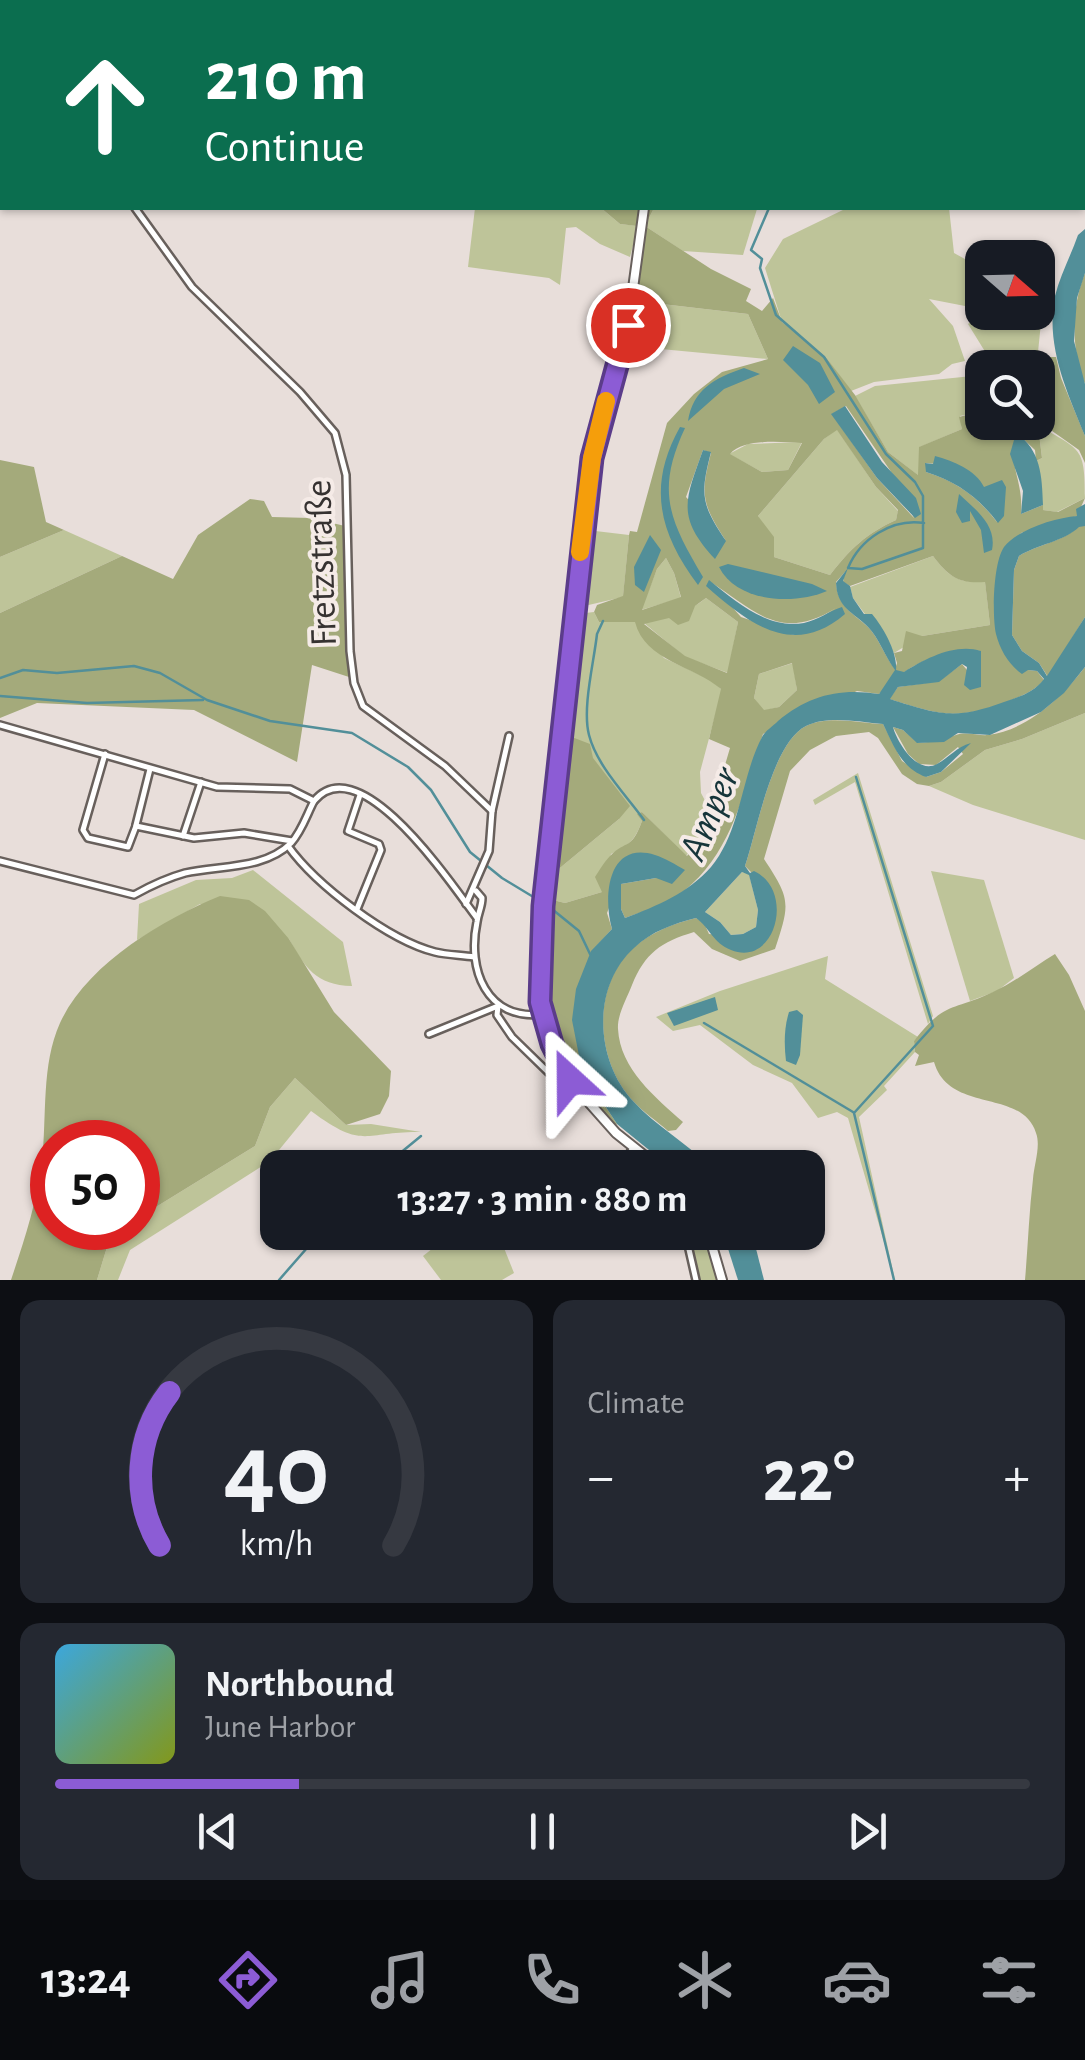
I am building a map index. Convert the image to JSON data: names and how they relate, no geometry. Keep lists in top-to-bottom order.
{
  "streets": {
    "street": ["Fretzstraße"]
  },
  "water": ["Amper"],
  "north": "right",
  "page": {
    "turn": ["210 m", "Continue"],
    "limit": "50",
    "trip": "13:27 · 3 min · 880 m",
    "tile": "Climate",
    "heat": ["−", "22°", "+"],
    "song": ["Northbound", "June Harbor"],
    "tabs": "13:24",
    "gauge": ["40", "km/h"]
  }
}
